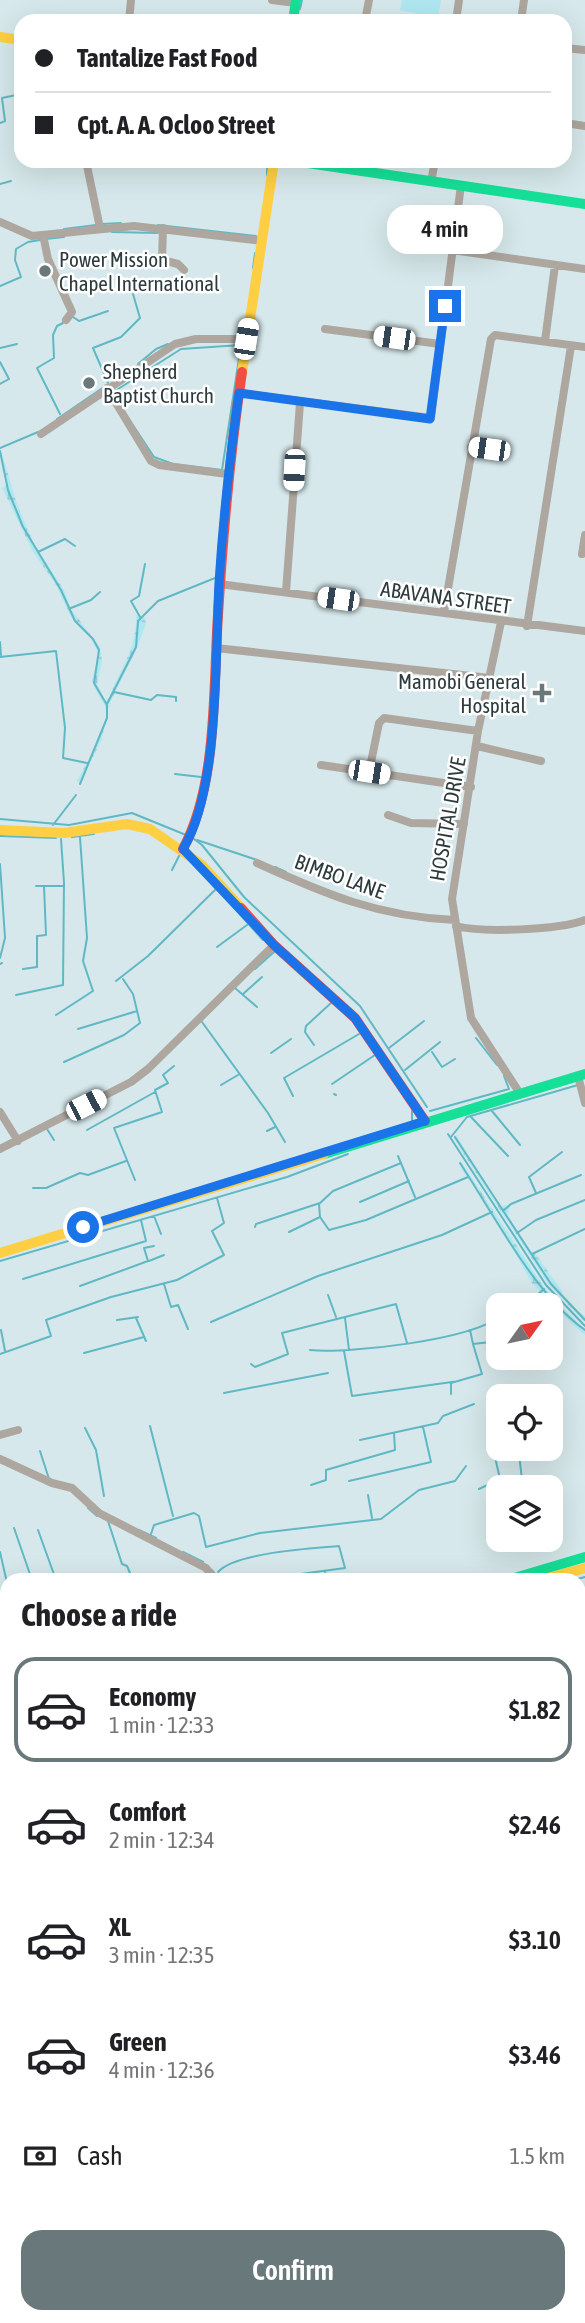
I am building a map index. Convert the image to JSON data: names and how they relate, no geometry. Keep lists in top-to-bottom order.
{
  "streets": {
    "street": ["ABAVANA STREET", "HOSPITAL DRIVE", "BIMBO LANE"]
  },
  "crossings": [
    ["ABAVANA STREET", "HOSPITAL DRIVE"],
    ["HOSPITAL DRIVE", "BIMBO LANE"]
  ],
  "places": {
    "other": ["Power Mission Chapel International", "Shepherd Baptist Church"],
    "health": ["Mamobi General Hospital"]
  },
  "north": "top right",
  "page": {
    "banner": ["Tantalize Fast Food", "Cpt. A. A. Ocloo Street"],
    "bubble": "4 min",
    "heading": "Choose a ride",
    "list": [
      {
        "name": "Economy",
        "note": "1 min · 12:33",
        "value": "$1.82"
      },
      {
        "name": "Comfort",
        "note": "2 min · 12:34",
        "value": "$2.46"
      },
      {
        "name": "XL",
        "note": "3 min · 12:35",
        "value": "$3.10"
      },
      {
        "name": "Green",
        "note": "4 min · 12:36",
        "value": "$3.46"
      }
    ],
    "pay": ["Cash", "1.5 km"],
    "buttons": "Confirm"
  }
}
